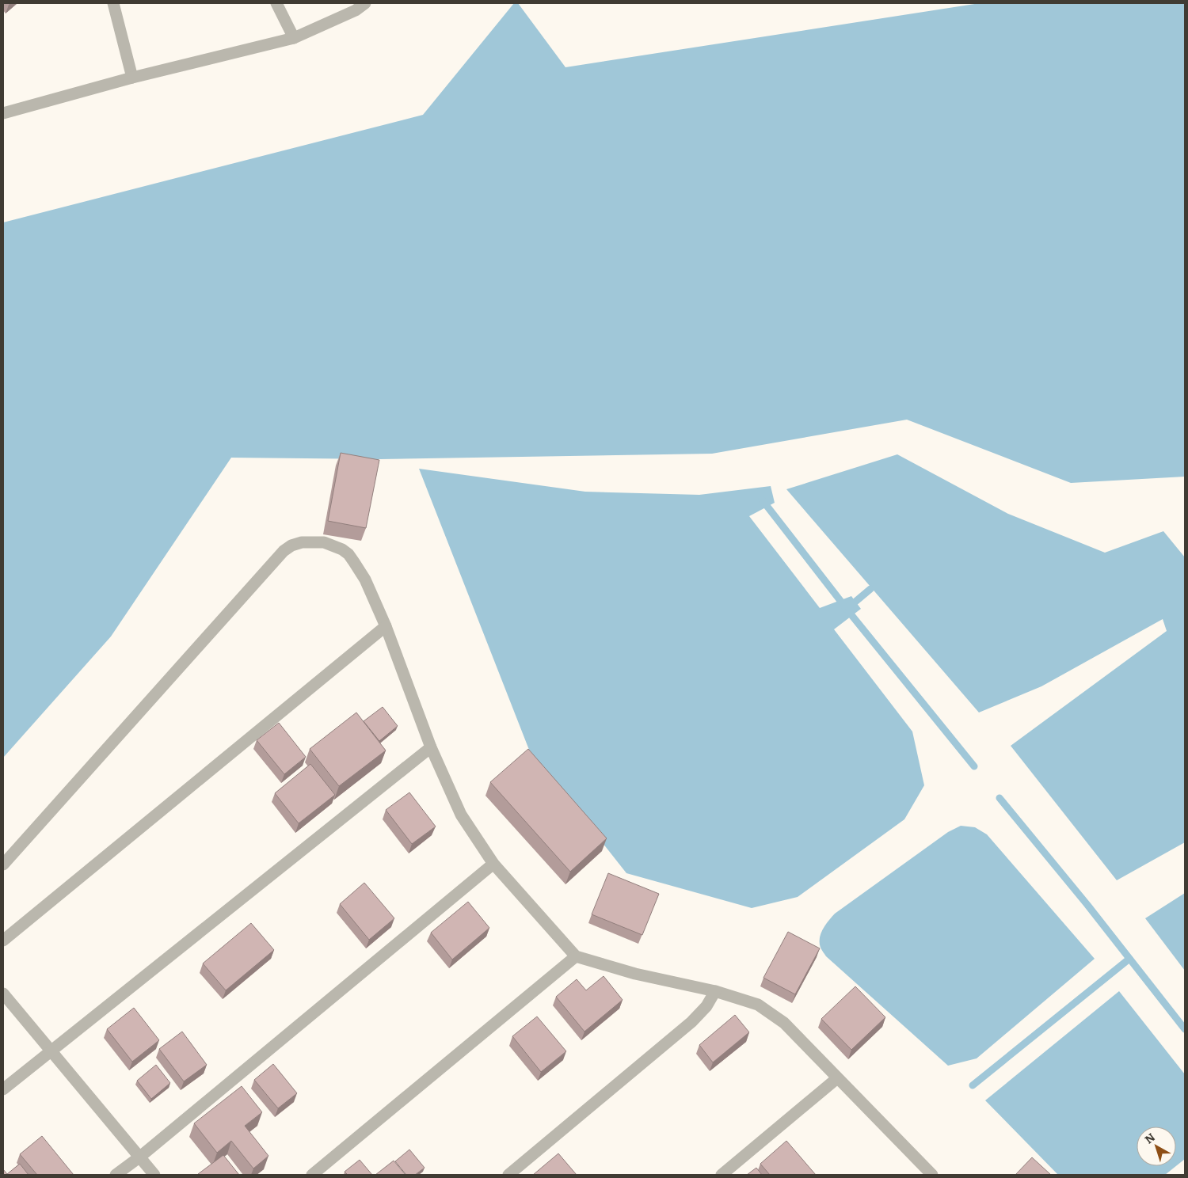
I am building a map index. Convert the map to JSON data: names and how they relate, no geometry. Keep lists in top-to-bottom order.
{
  "north": "top left"
}
